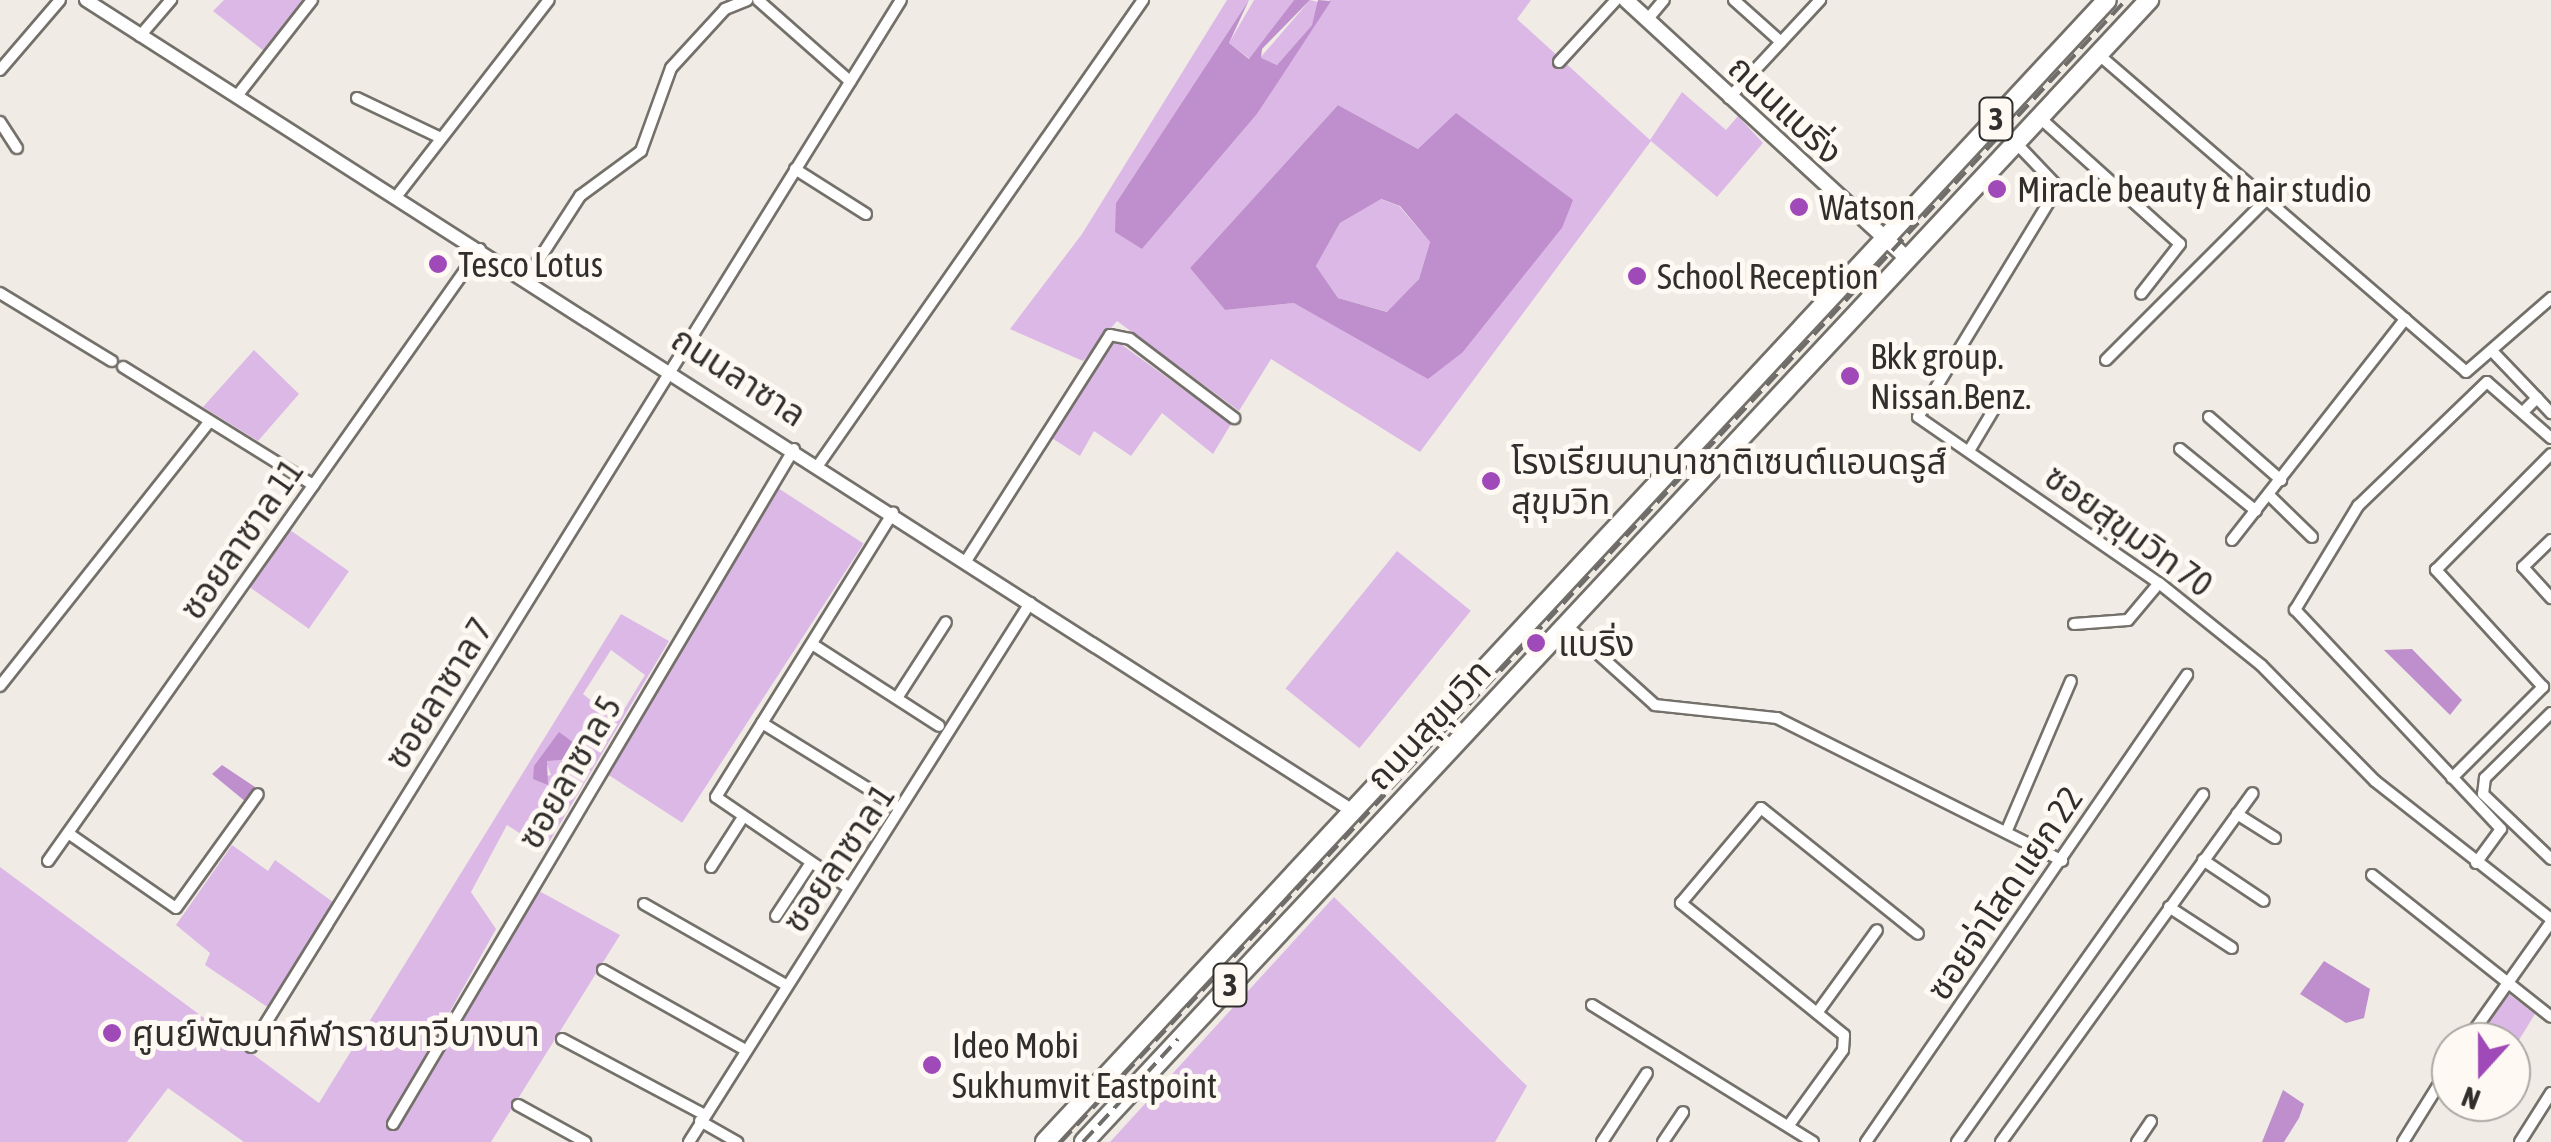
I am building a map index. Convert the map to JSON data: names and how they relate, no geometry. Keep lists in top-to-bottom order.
{
  "streets": {
    "highway": ["3", "ถนนสุขุมวิท"],
    "main road": ["ถนนแบริ่ง"],
    "street": [
      "ถนนลาซาล",
      "ซอยสุขุมวิท 70",
      "ซอยลาซาล 11",
      "ซอยลาซาล 7",
      "ซอยลาซาล 5",
      "ซอยลาซาล 1",
      "ซอยจ่าโสด แยก 22"
    ]
  },
  "crossings": [
    ["ถนนแบริ่ง", "ถนนสุขุมวิท"],
    ["ถนนลาซาล", "ซอยลาซาล 11"],
    ["ถนนลาซาล", "ซอยลาซาล 7"],
    ["ถนนลาซาล", "ถนนสุขุมวิท"],
    ["ถนนลาซาล", "ซอยลาซาล 5"],
    ["ถนนลาซาล", "ซอยลาซาล 1"],
    ["ซอยสุขุมวิท 70", "ถนนสุขุมวิท"]
  ],
  "places": [
    "Miracle beauty & hair studio",
    "Watson",
    "Tesco Lotus",
    "School Reception",
    "Bkk group. Nissan.Benz.",
    "โรงเรียนนานาชาติเซนต์แอนดรูส์ สุขุมวิท",
    "แบริ่ง",
    "ศูนย์พัฒนากีฬาราชนาวีบางนา",
    "Ideo Mobi Sukhumvit Eastpoint"
  ],
  "north": "bottom"
}
